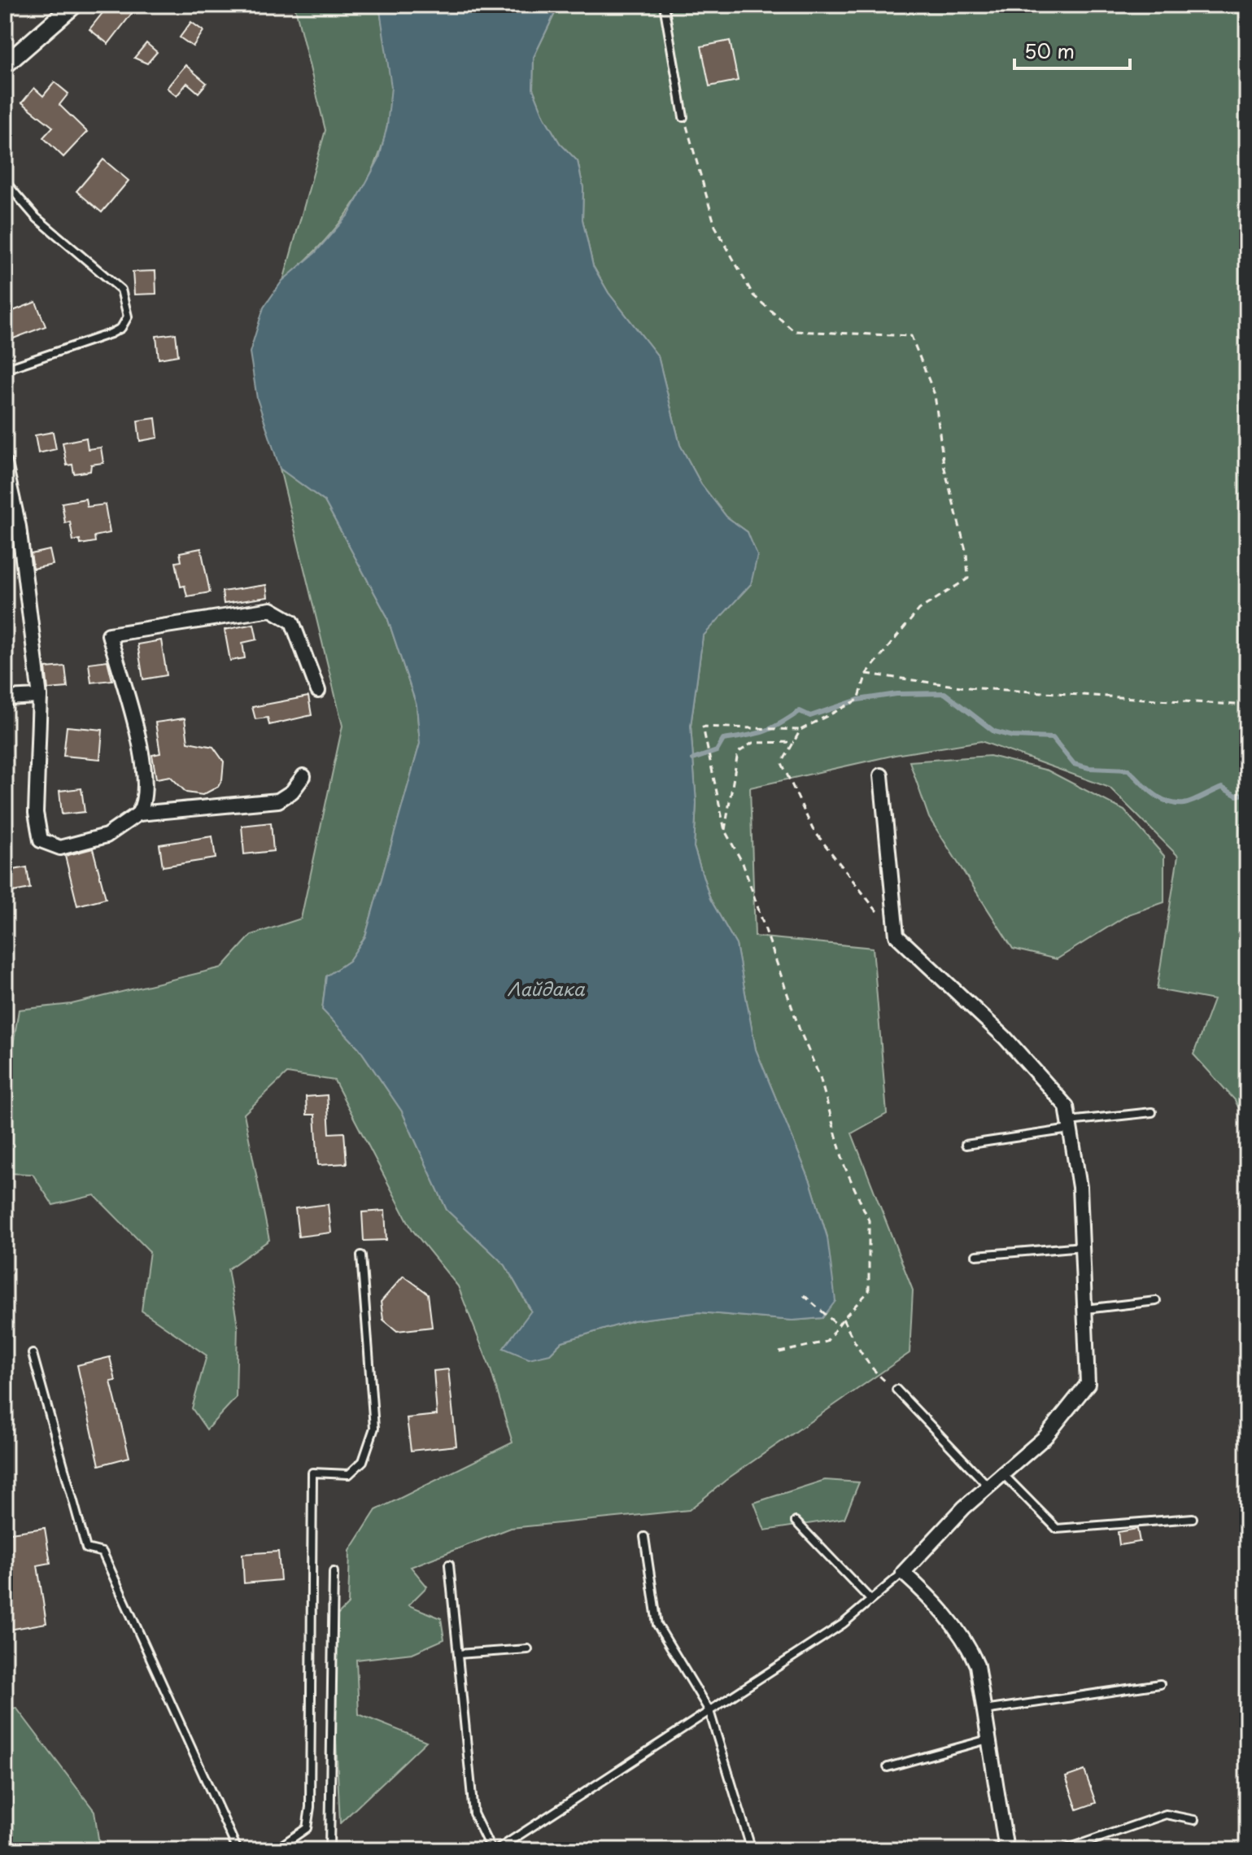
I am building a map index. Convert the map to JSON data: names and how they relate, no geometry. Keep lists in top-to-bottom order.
{
  "water": ["Лайдака"],
  "scale_bar": "50 m"
}
